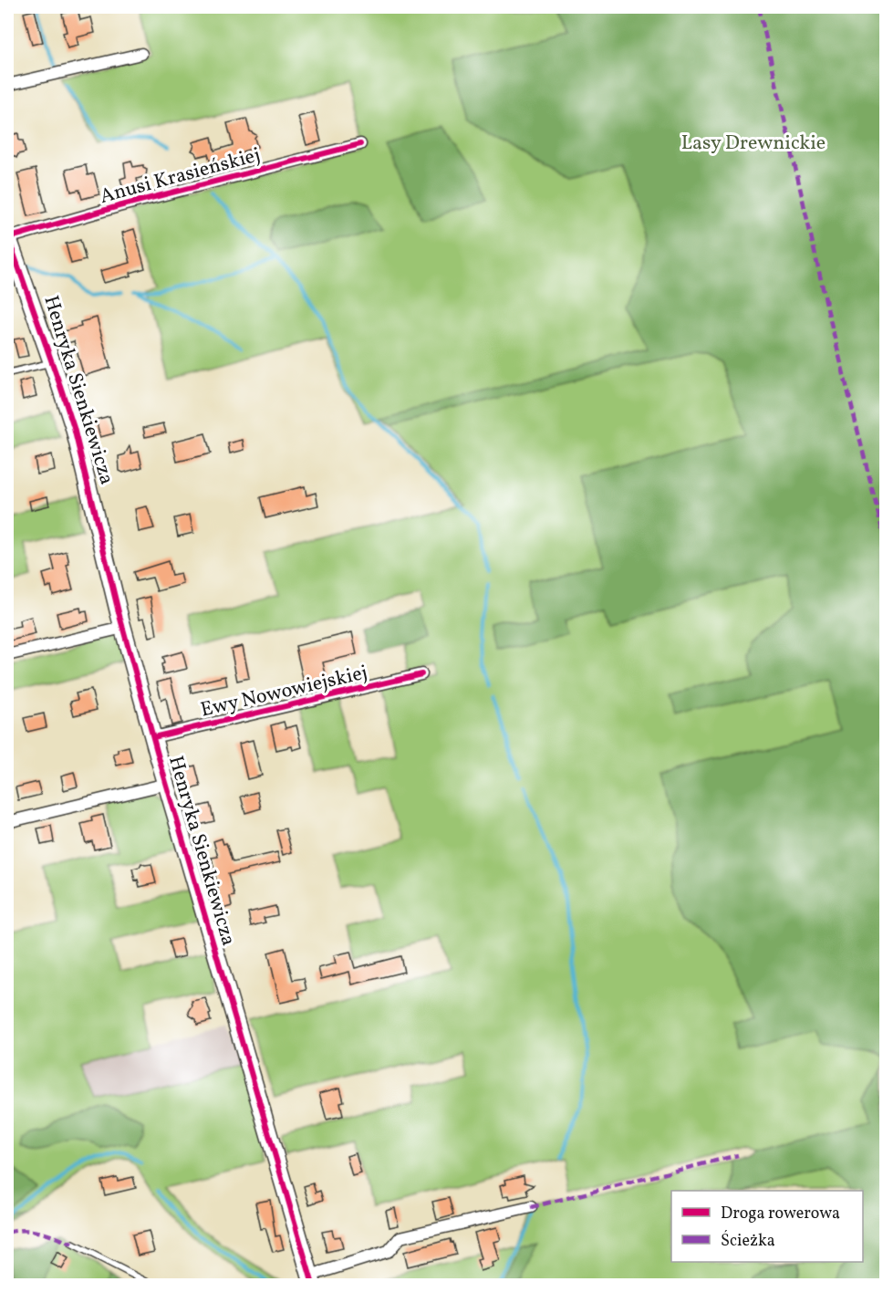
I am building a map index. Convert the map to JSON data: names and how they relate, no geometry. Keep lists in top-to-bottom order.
{
  "streets": {
    "street": ["Anusi Krasieńskiej", "Henryka Sienkiewicza", "Ewy Nowowiejskiej"]
  },
  "crossings": [
    ["Anusi Krasieńskiej", "Henryka Sienkiewicza"],
    ["Henryka Sienkiewicza", "Ewy Nowowiejskiej"]
  ],
  "parks": ["Lasy Drewnickie"],
  "legend": ["Droga rowerowa", "Ścieżka"]
}
